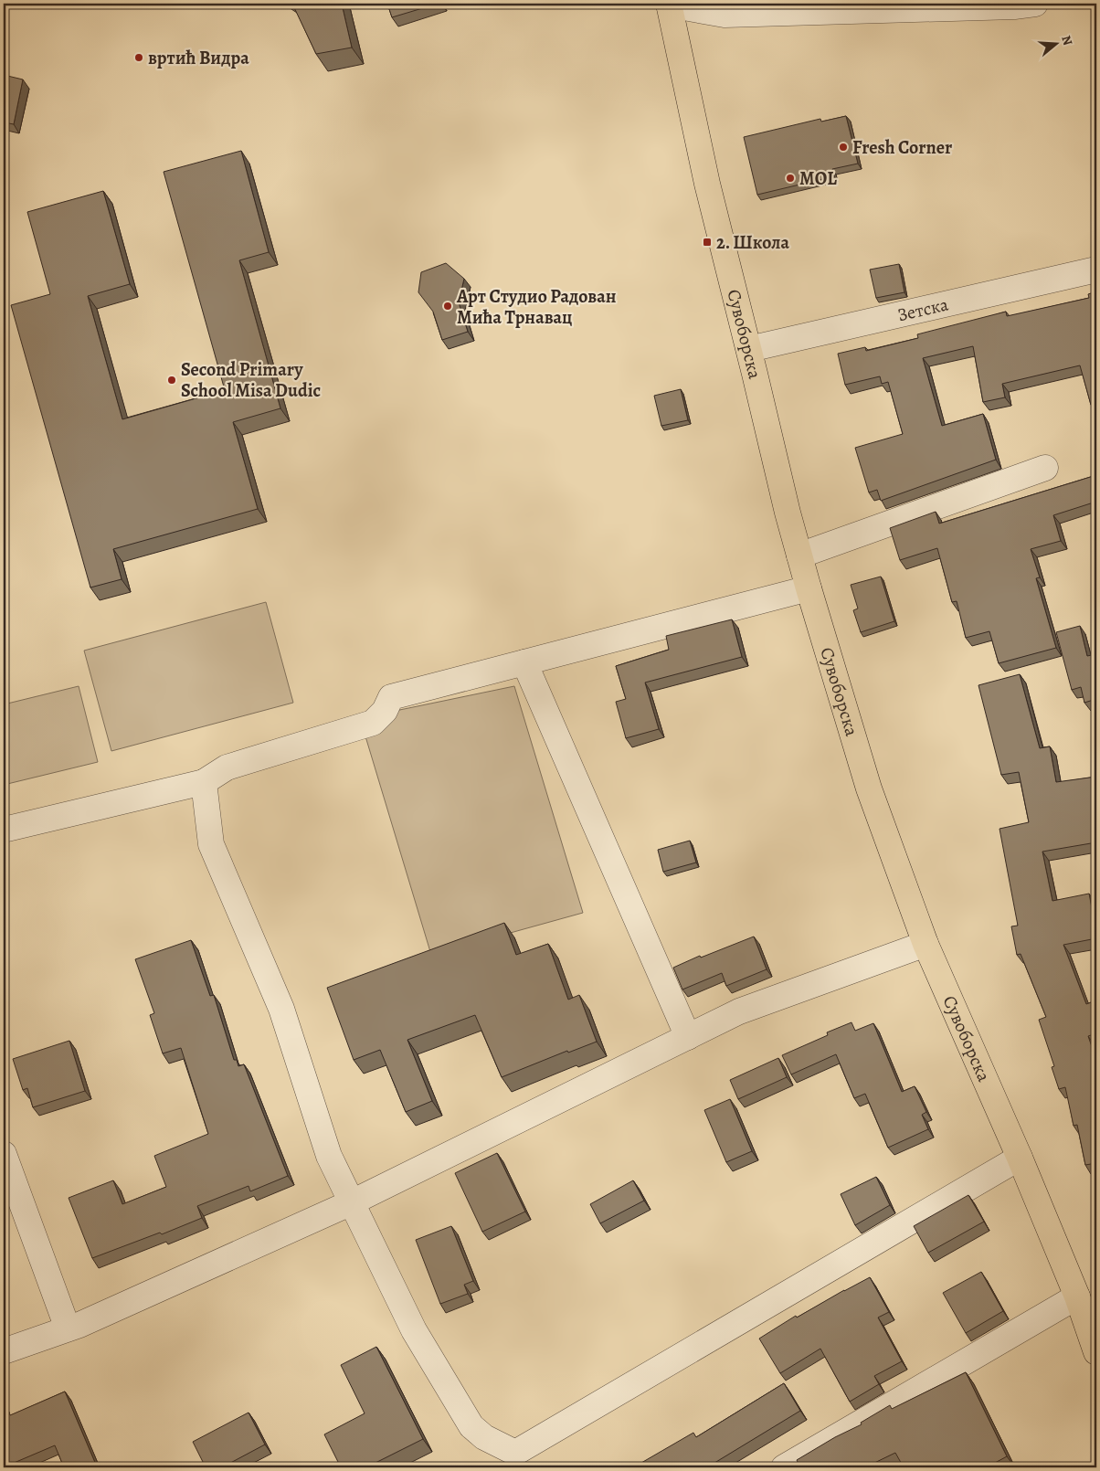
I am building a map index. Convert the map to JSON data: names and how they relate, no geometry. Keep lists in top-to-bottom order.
{
  "streets": {
    "main road": ["Сувоборска"],
    "street": ["Зетска"]
  },
  "crossings": [
    ["Зетска", "Сувоборска"]
  ],
  "places": {
    "other": [
      "вртић Видра",
      "Fresh Corner",
      "MOL",
      "Арт Студио Радован Мића Трнавац",
      "Second Primary School Misa Dudic"
    ],
    "transit": ["2. Школа"]
  },
  "north": "right"
}
